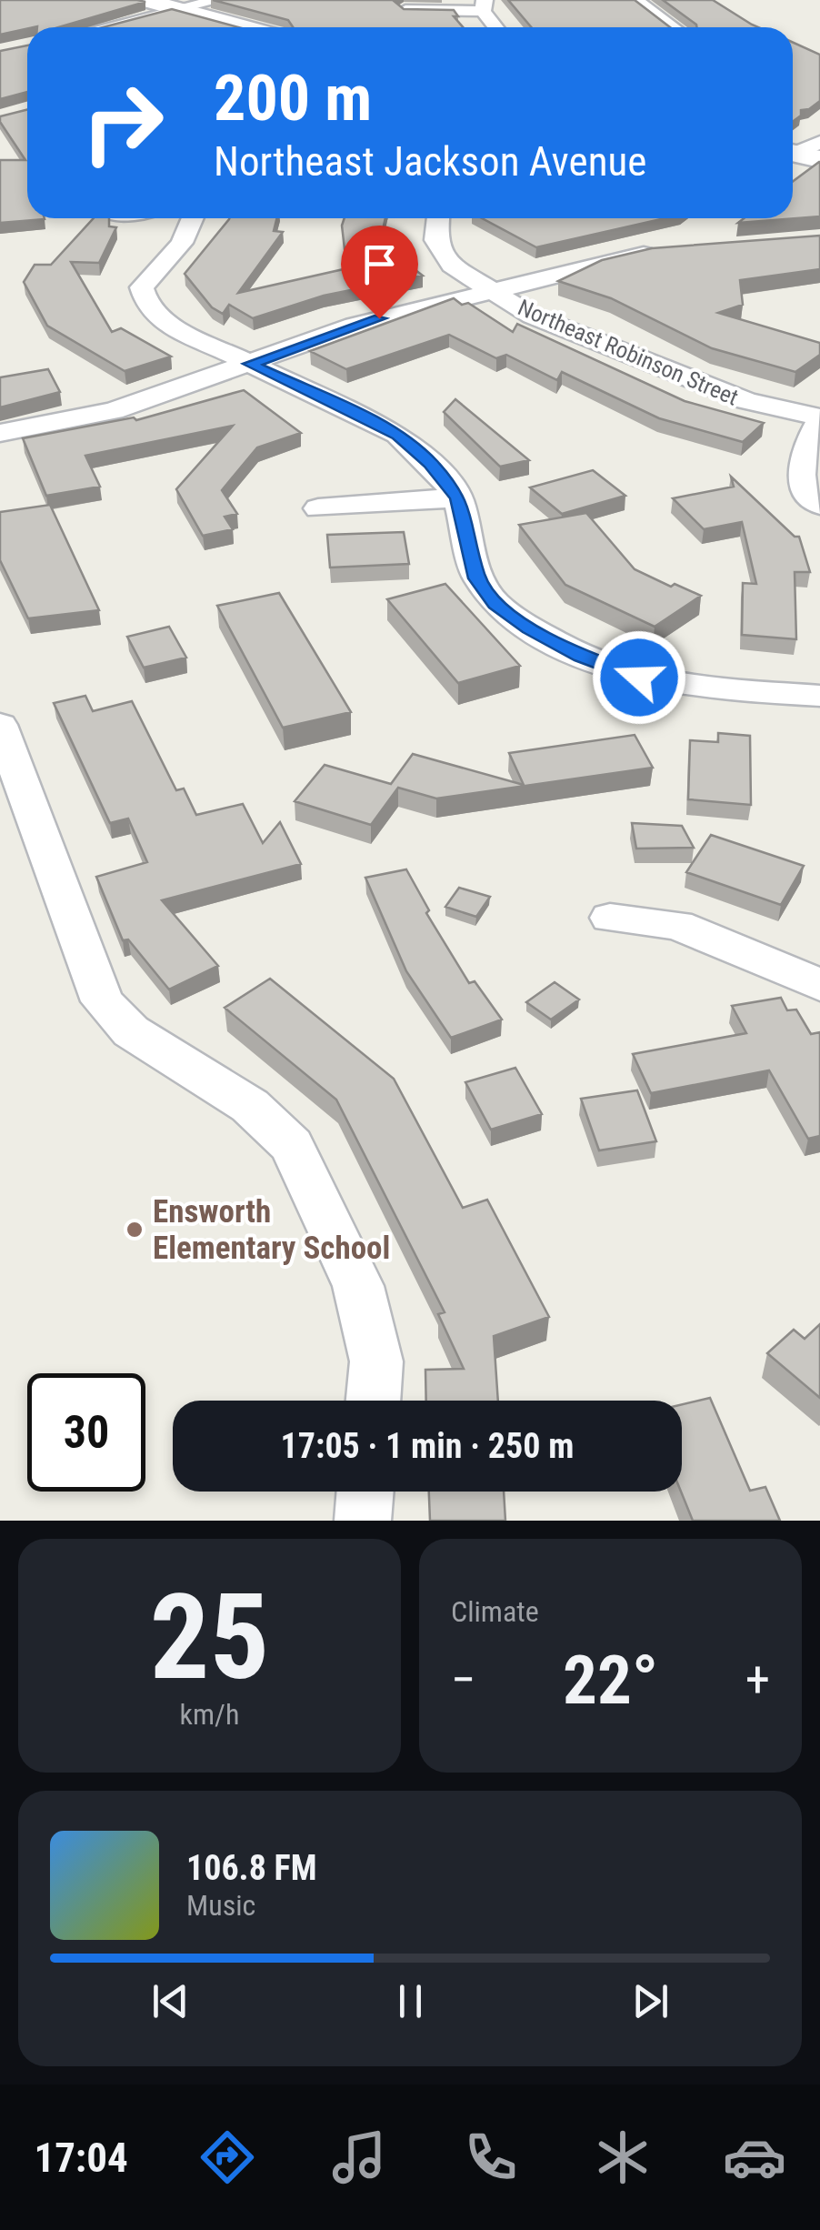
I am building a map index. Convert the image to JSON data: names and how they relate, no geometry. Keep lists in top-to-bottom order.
{
  "streets": {
    "street": ["Northeast Robinson Street"]
  },
  "places": ["Ensworth Elementary School"],
  "page": {
    "turn": ["200 m", "Northeast Jackson Avenue"],
    "limit": "30",
    "trip": "17:05 · 1 min · 250 m",
    "tile": [
      ["25", "km/h"],
      "Climate"
    ],
    "heat": ["−", "22°", "+"],
    "song": ["106.8 FM", "Music"],
    "tabs": "17:04"
  }
}
